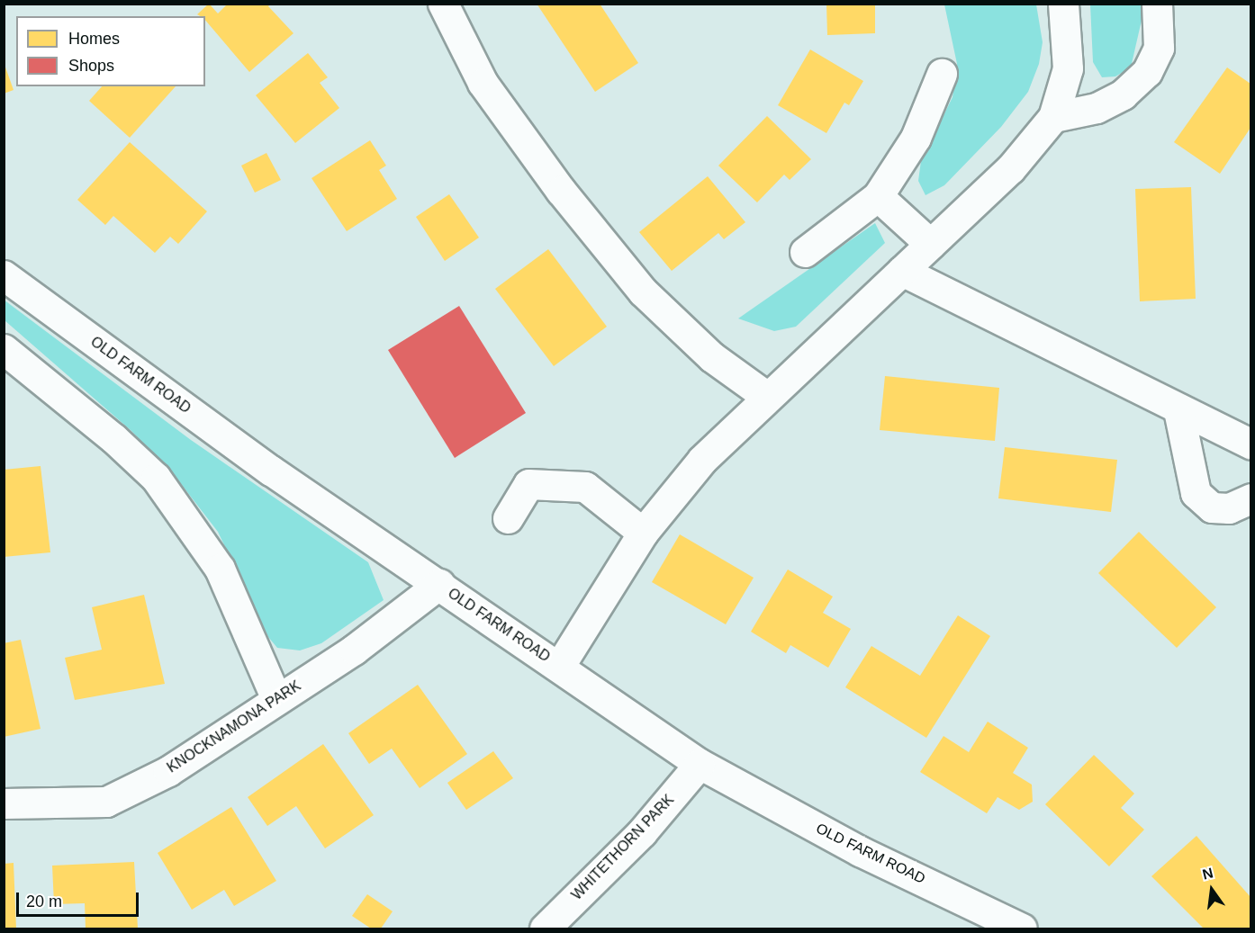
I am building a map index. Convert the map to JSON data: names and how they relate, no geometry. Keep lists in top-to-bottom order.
{
  "streets": {
    "street": ["OLD FARM ROAD", "KNOCKNAMONA PARK", "WHITETHORN PARK"]
  },
  "crossings": [
    ["OLD FARM ROAD", "KNOCKNAMONA PARK"],
    ["OLD FARM ROAD", "WHITETHORN PARK"]
  ],
  "legend": ["Homes", "Shops"],
  "scale_bar": "20 m",
  "north": "top"
}
